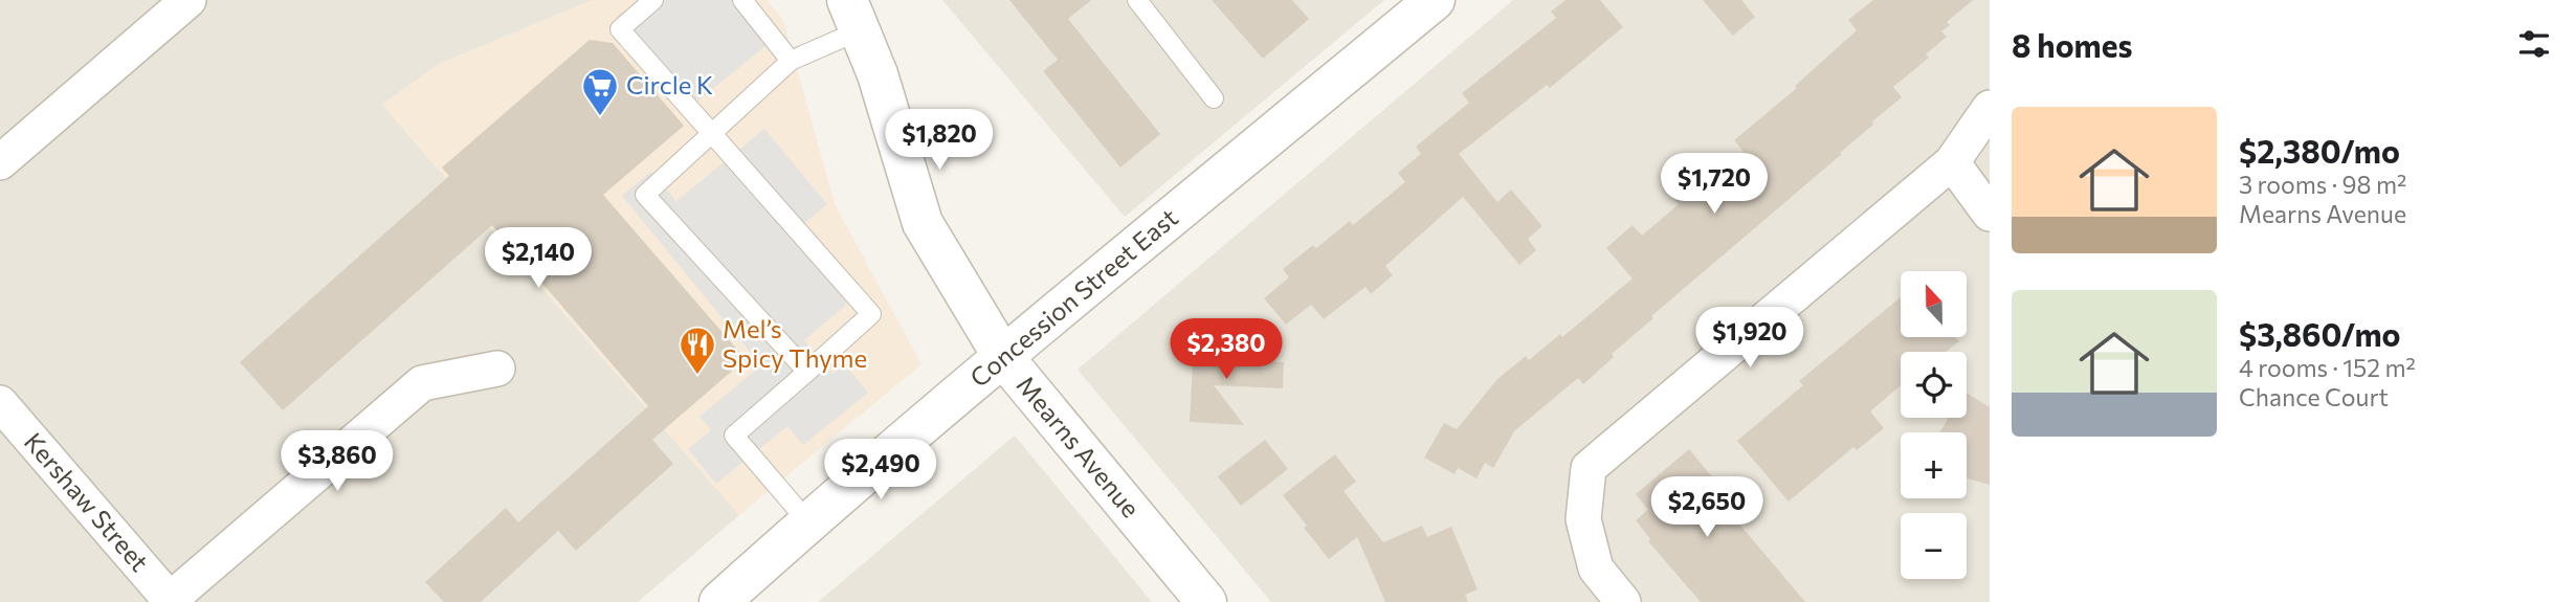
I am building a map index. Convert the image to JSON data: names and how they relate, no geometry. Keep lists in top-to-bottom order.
{
  "streets": {
    "street": ["Concession Street East", "Mearns Avenue", "Kershaw Street"]
  },
  "crossings": [
    ["Concession Street East", "Mearns Avenue"]
  ],
  "places": {
    "supermarket": ["Circle K"],
    "restaurant": ["Mel’s Spicy Thyme"]
  },
  "north": "top",
  "page": {
    "heading": "8 homes",
    "list": [
      {
        "name": "$2,380/mo",
        "note": "3 rooms · 98 m² · Mearns Avenue"
      },
      {
        "name": "$3,860/mo",
        "note": "4 rooms · 152 m² · Chance Court"
      }
    ],
    "price": [
      "$1,820",
      "$1,720",
      "$2,140",
      "$1,920",
      "$2,380",
      "$3,860",
      "$2,490",
      "$2,650"
    ],
    "map_buttons": ["+", "−"]
  }
}
